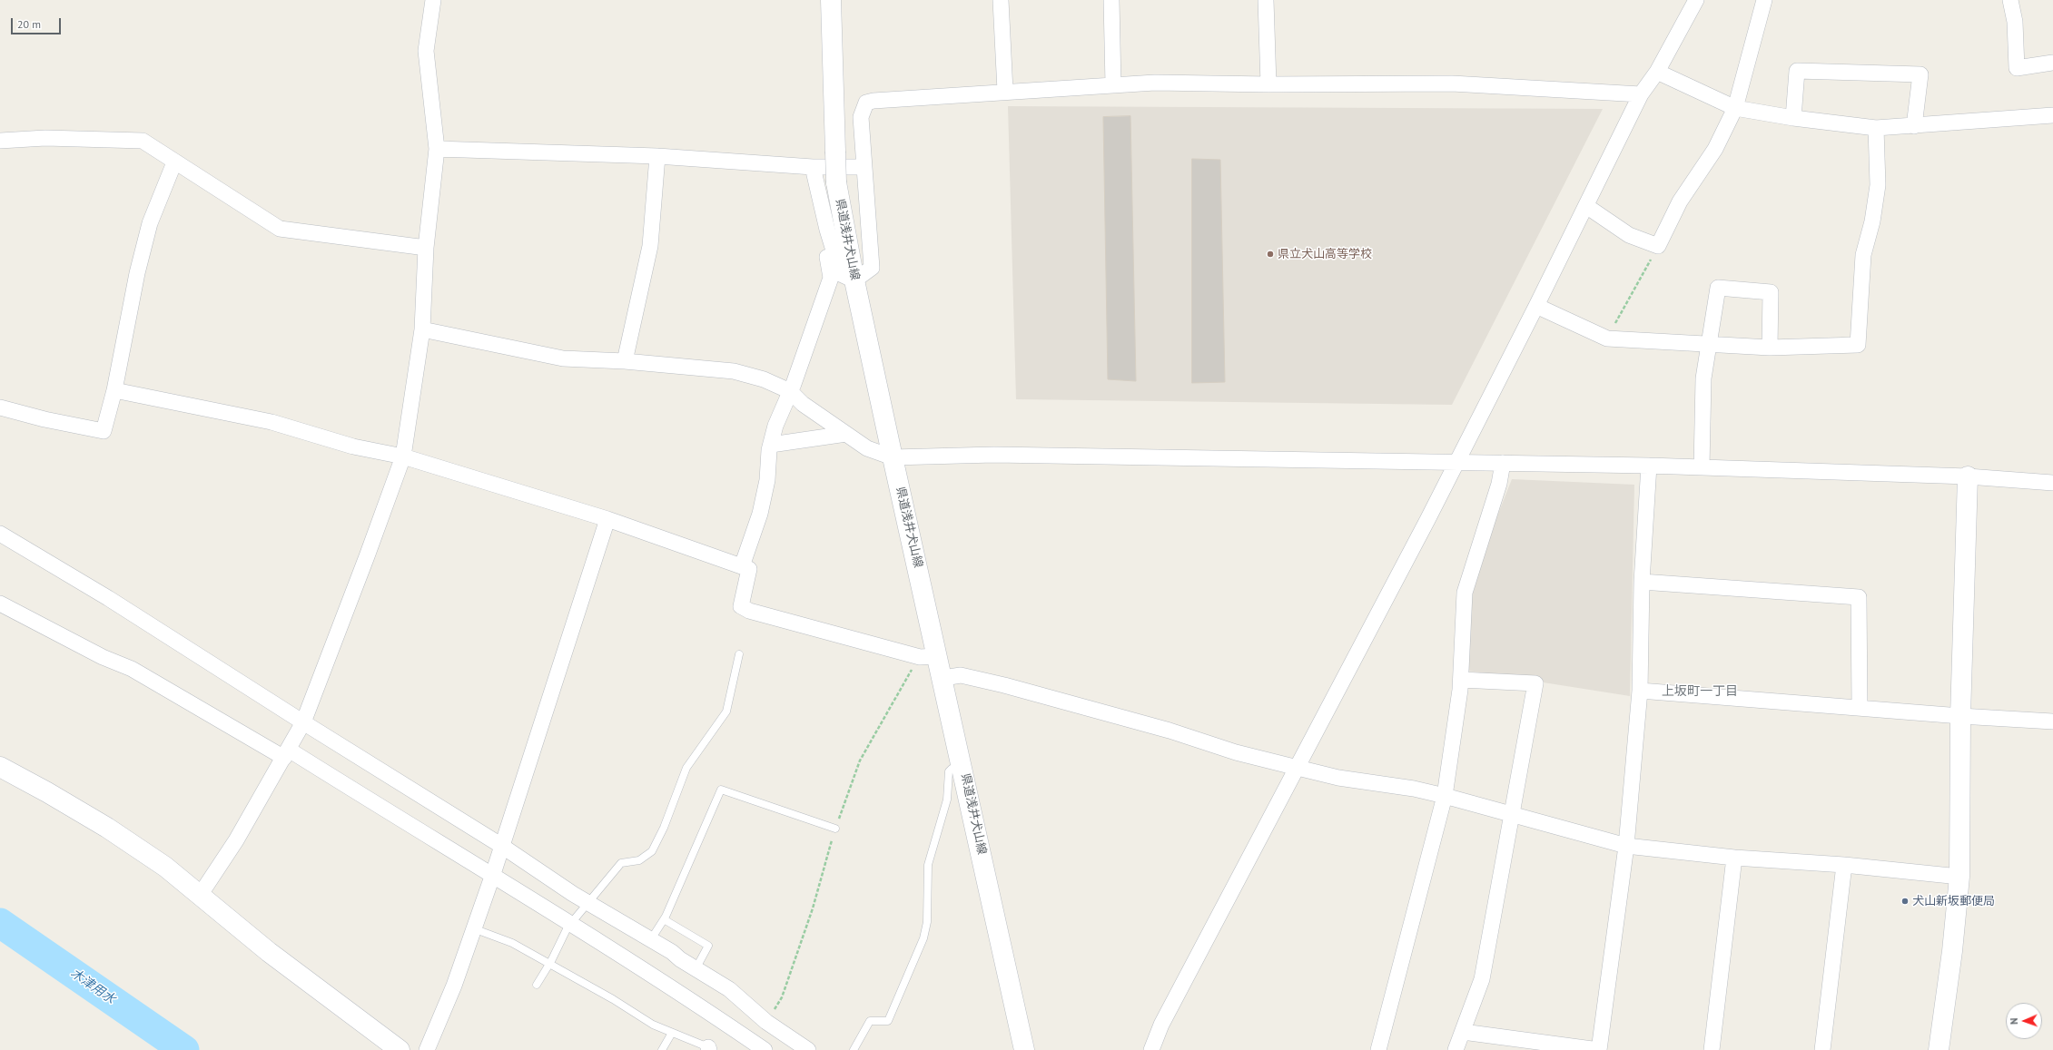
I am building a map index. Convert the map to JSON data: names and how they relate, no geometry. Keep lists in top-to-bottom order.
{
  "streets": {
    "main road": ["県道浅井犬山線"]
  },
  "districts": ["上坂町一丁目"],
  "water": ["木津用水"],
  "places": ["県立犬山高等学校", "犬山新坂郵便局"],
  "scale_bar": "20 m",
  "north": "left"
}
